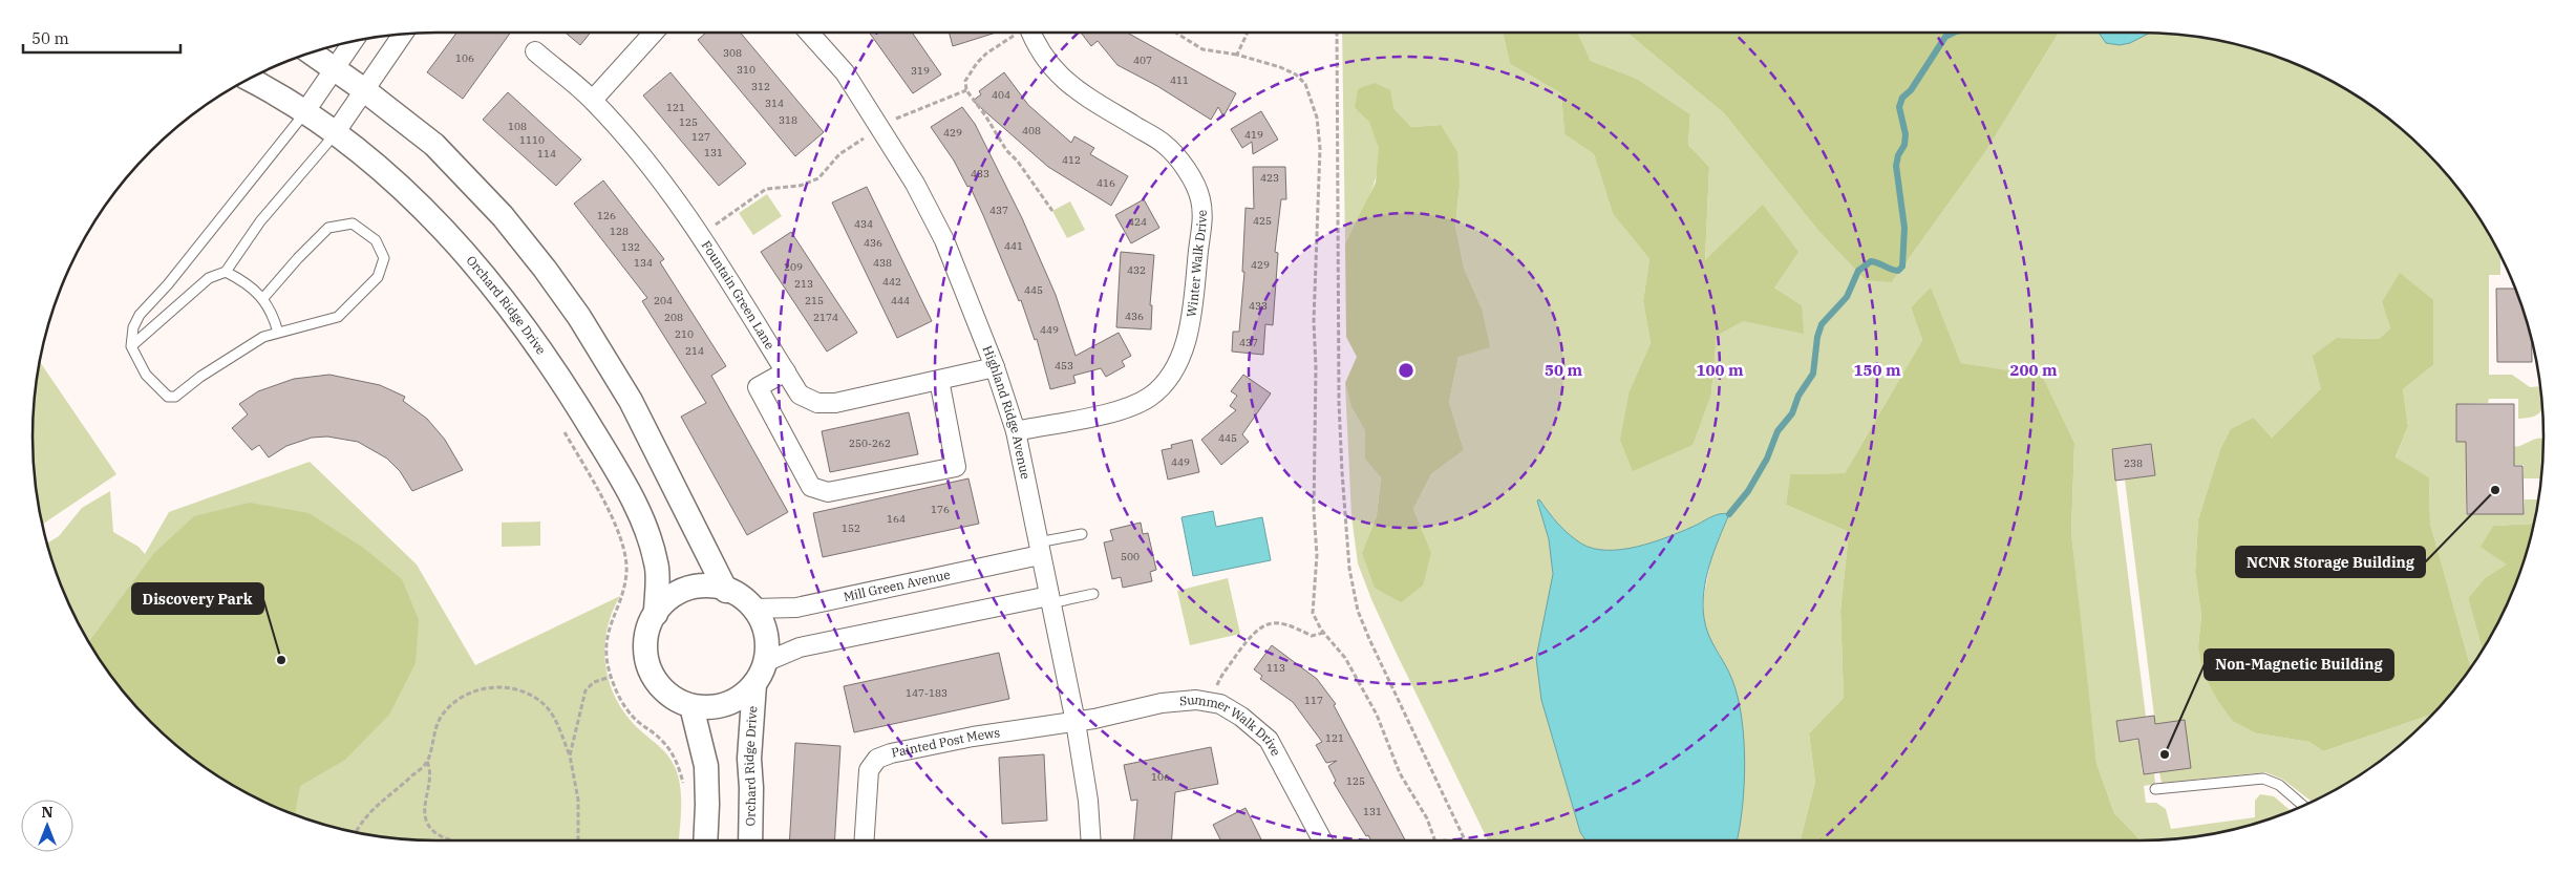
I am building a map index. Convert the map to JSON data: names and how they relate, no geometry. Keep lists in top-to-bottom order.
{
  "streets": {
    "street": [
      "Winter Walk Drive",
      "Fountain Green Lane",
      "Orchard Ridge Drive",
      "Highland Ridge Avenue",
      "Mill Green Avenue",
      "Summer Walk Drive",
      "Painted Post Mews"
    ]
  },
  "crossings": [
    ["Winter Walk Drive", "Highland Ridge Avenue"],
    ["Fountain Green Lane", "Highland Ridge Avenue"],
    ["Orchard Ridge Drive", "Mill Green Avenue"],
    ["Highland Ridge Avenue", "Mill Green Avenue"],
    ["Highland Ridge Avenue", "Summer Walk Drive"],
    ["Highland Ridge Avenue", "Painted Post Mews"],
    ["Summer Walk Drive", "Painted Post Mews"]
  ],
  "places": ["NCNR Storage Building", "Discovery Park", "Non-Magnetic Building"],
  "house_numbers": [
    "308",
    "106",
    "407",
    "310",
    "319",
    "411",
    "312",
    "404",
    "314",
    "121",
    "318",
    "125",
    "108",
    "408",
    "429",
    "419",
    "127",
    "1110",
    "131",
    "114",
    "412",
    "433",
    "423",
    "416",
    "437",
    "126",
    "425",
    "424",
    "434",
    "128",
    "436",
    "441",
    "132",
    "134",
    "438",
    "429",
    "209",
    "432",
    "442",
    "213",
    "445",
    "204",
    "215",
    "444",
    "433",
    "436",
    "208",
    "2174",
    "449",
    "210",
    "437",
    "214",
    "453",
    "445",
    "250-262",
    "449",
    "238",
    "176",
    "164",
    "152",
    "500",
    "113",
    "147-183",
    "117",
    "121",
    "106",
    "125",
    "131"
  ],
  "scale_bar": "50 m",
  "north": "top",
  "rings": [
    "50 m",
    "100 m",
    "150 m",
    "200 m"
  ]
}
